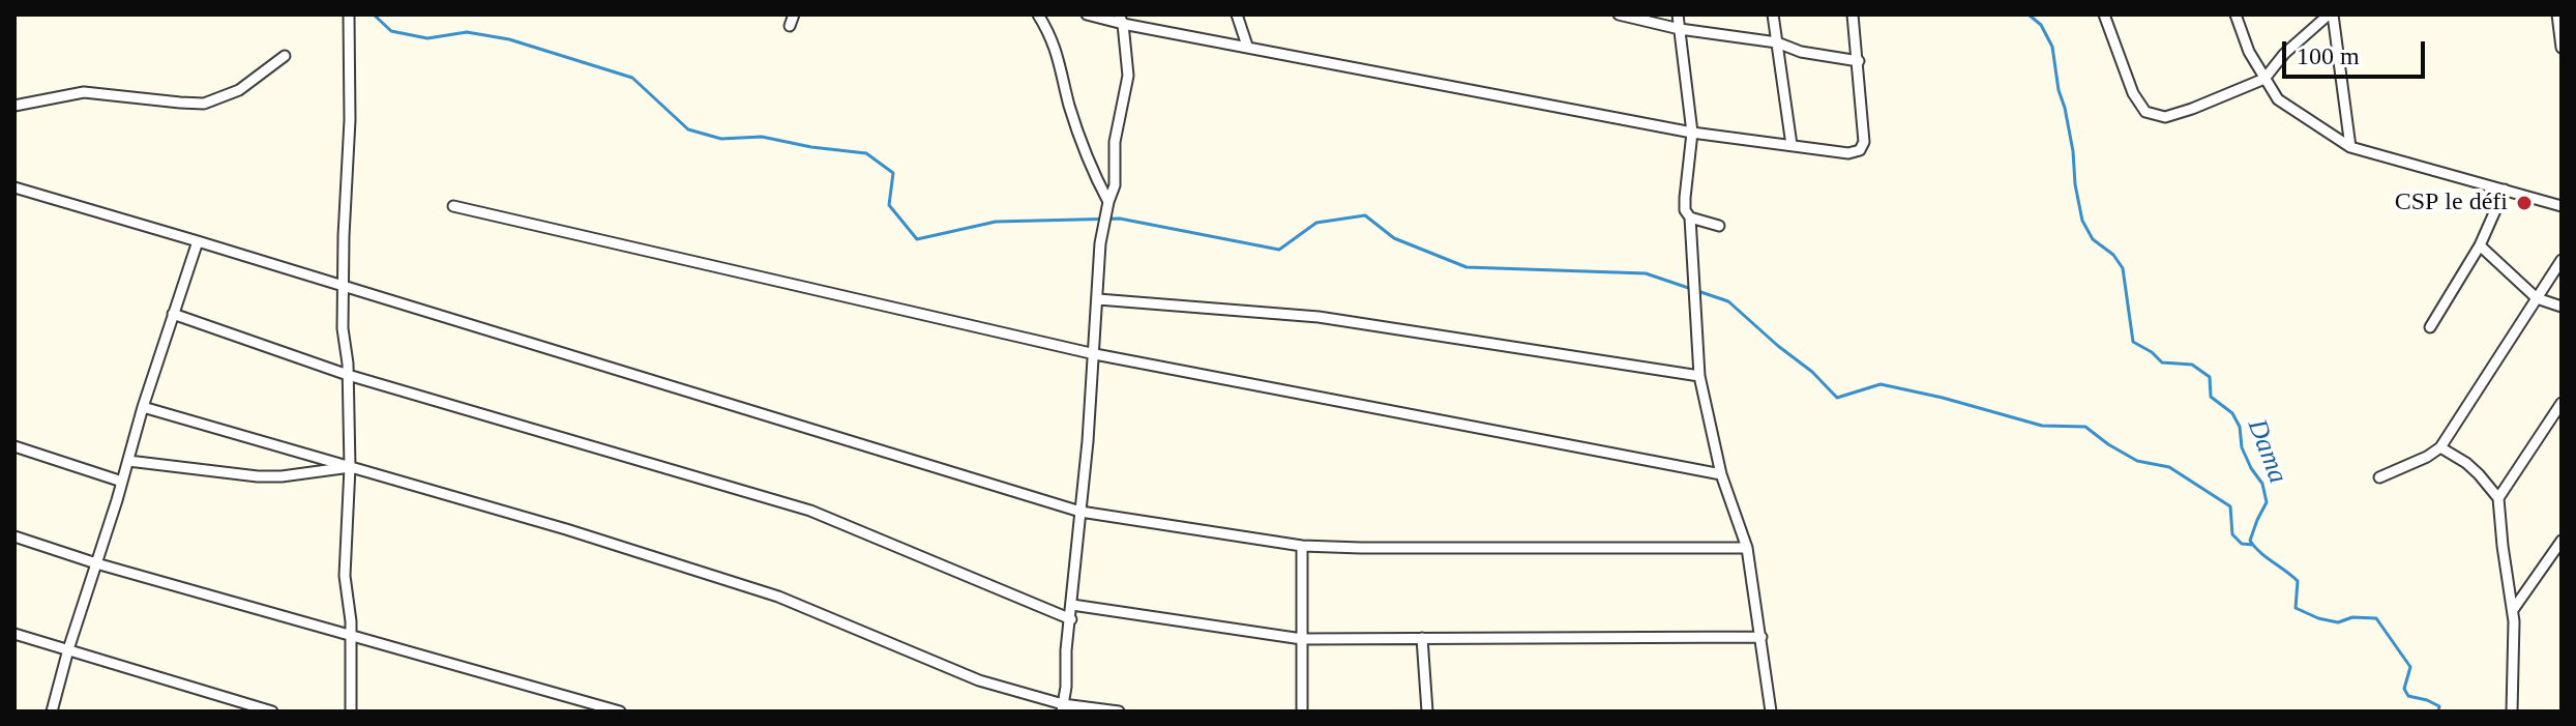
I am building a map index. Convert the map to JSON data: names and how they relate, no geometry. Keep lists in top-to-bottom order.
{
  "water": ["Dama"],
  "places": ["CSP le défi"],
  "scale_bar": "100 m"
}
